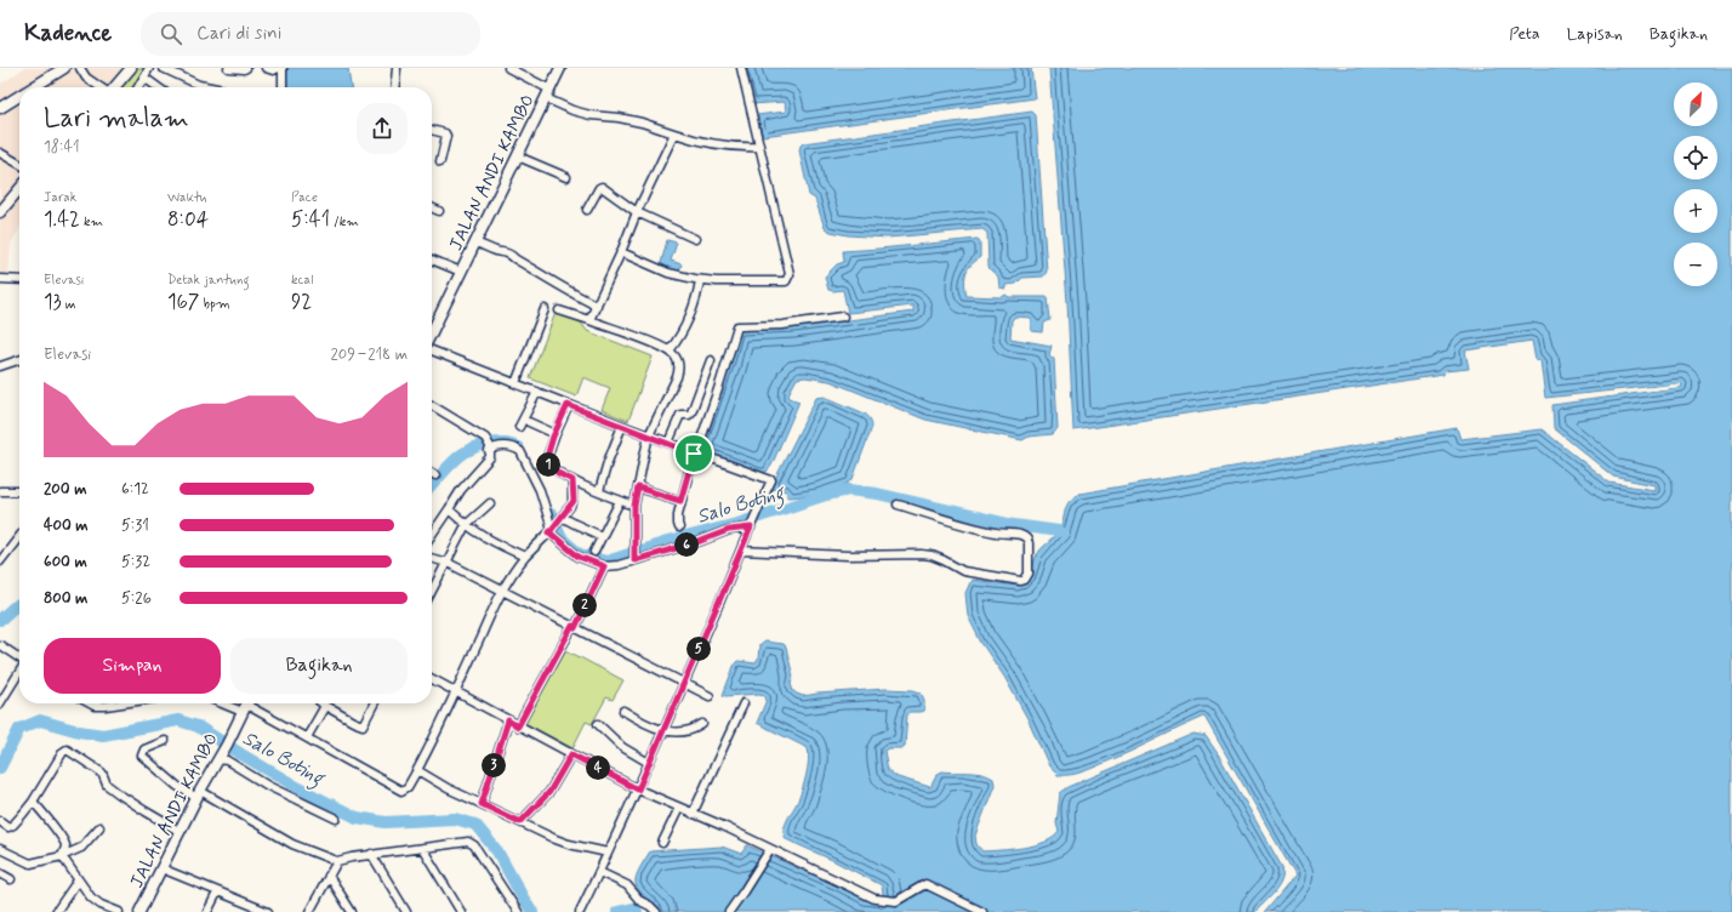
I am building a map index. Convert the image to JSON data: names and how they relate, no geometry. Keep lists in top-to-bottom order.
{
  "streets": {
    "street": ["JALAN ANDI KAMBO"]
  },
  "water": ["Salo Boting"],
  "north": "top right",
  "page": {
    "header": "Kadence",
    "search": "Cari di sini",
    "nav": ["Peta", "Lapisan", "Bagikan"],
    "map_buttons": ["+", "−"],
    "heading": ["Lari malam", "18:41"],
    "stats": [
      ["Jarak", "1.42 km"],
      ["Waktu", "8:04"],
      ["Pace", "5:41 /km"],
      ["Elevasi", "13 m"],
      ["Detak jantung", "167 bpm"],
      ["kcal", "92"]
    ],
    "chart": ["Elevasi", "209–218 m"],
    "pins": [
      "1",
      "6",
      "2",
      "5",
      "3",
      "4"
    ],
    "list": [
      {
        "name": "200 m",
        "note": "6:12"
      },
      {
        "name": "400 m",
        "note": "5:31"
      },
      {
        "name": "600 m",
        "note": "5:32"
      },
      {
        "name": "800 m",
        "note": "5:26"
      }
    ],
    "buttons": ["Simpan", "Bagikan"]
  }
}
